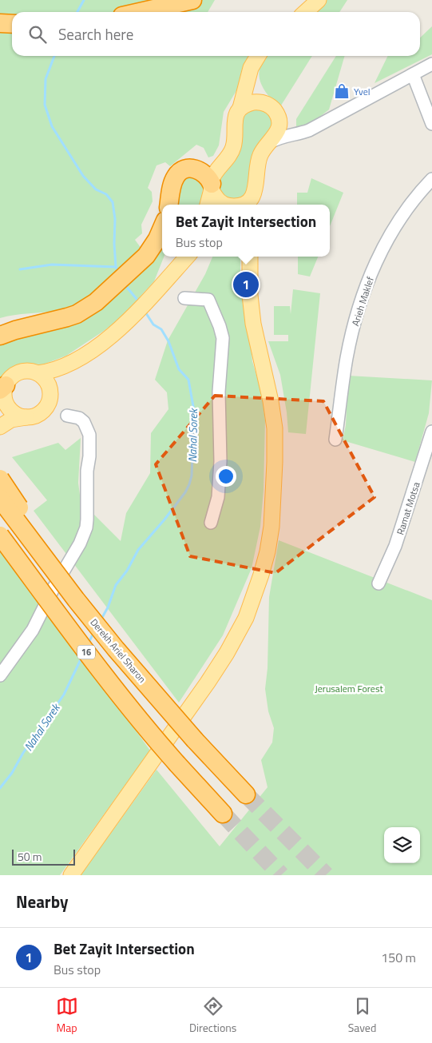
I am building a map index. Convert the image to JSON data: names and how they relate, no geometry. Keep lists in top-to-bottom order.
{
  "streets": {
    "highway": ["Derekh Ariel Sharon", "16"],
    "street": ["Arieh Maklef", "Ramat Motsa"]
  },
  "water": ["Nahal Sorek"],
  "parks": ["Jerusalem Forest"],
  "places": {
    "shop": ["Yvel"]
  },
  "scale_bar": "50 m",
  "page": {
    "search": "Search here",
    "popup": ["Bet Zayit Intersection", "Bus stop"],
    "pins": "1",
    "scale": "50 m",
    "heading": "Nearby",
    "list": [
      {
        "mark": "1",
        "name": "Bet Zayit Intersection",
        "note": "Bus stop",
        "value": "150 m"
      }
    ],
    "nav": ["Map", "Directions", "Saved"]
  }
}
